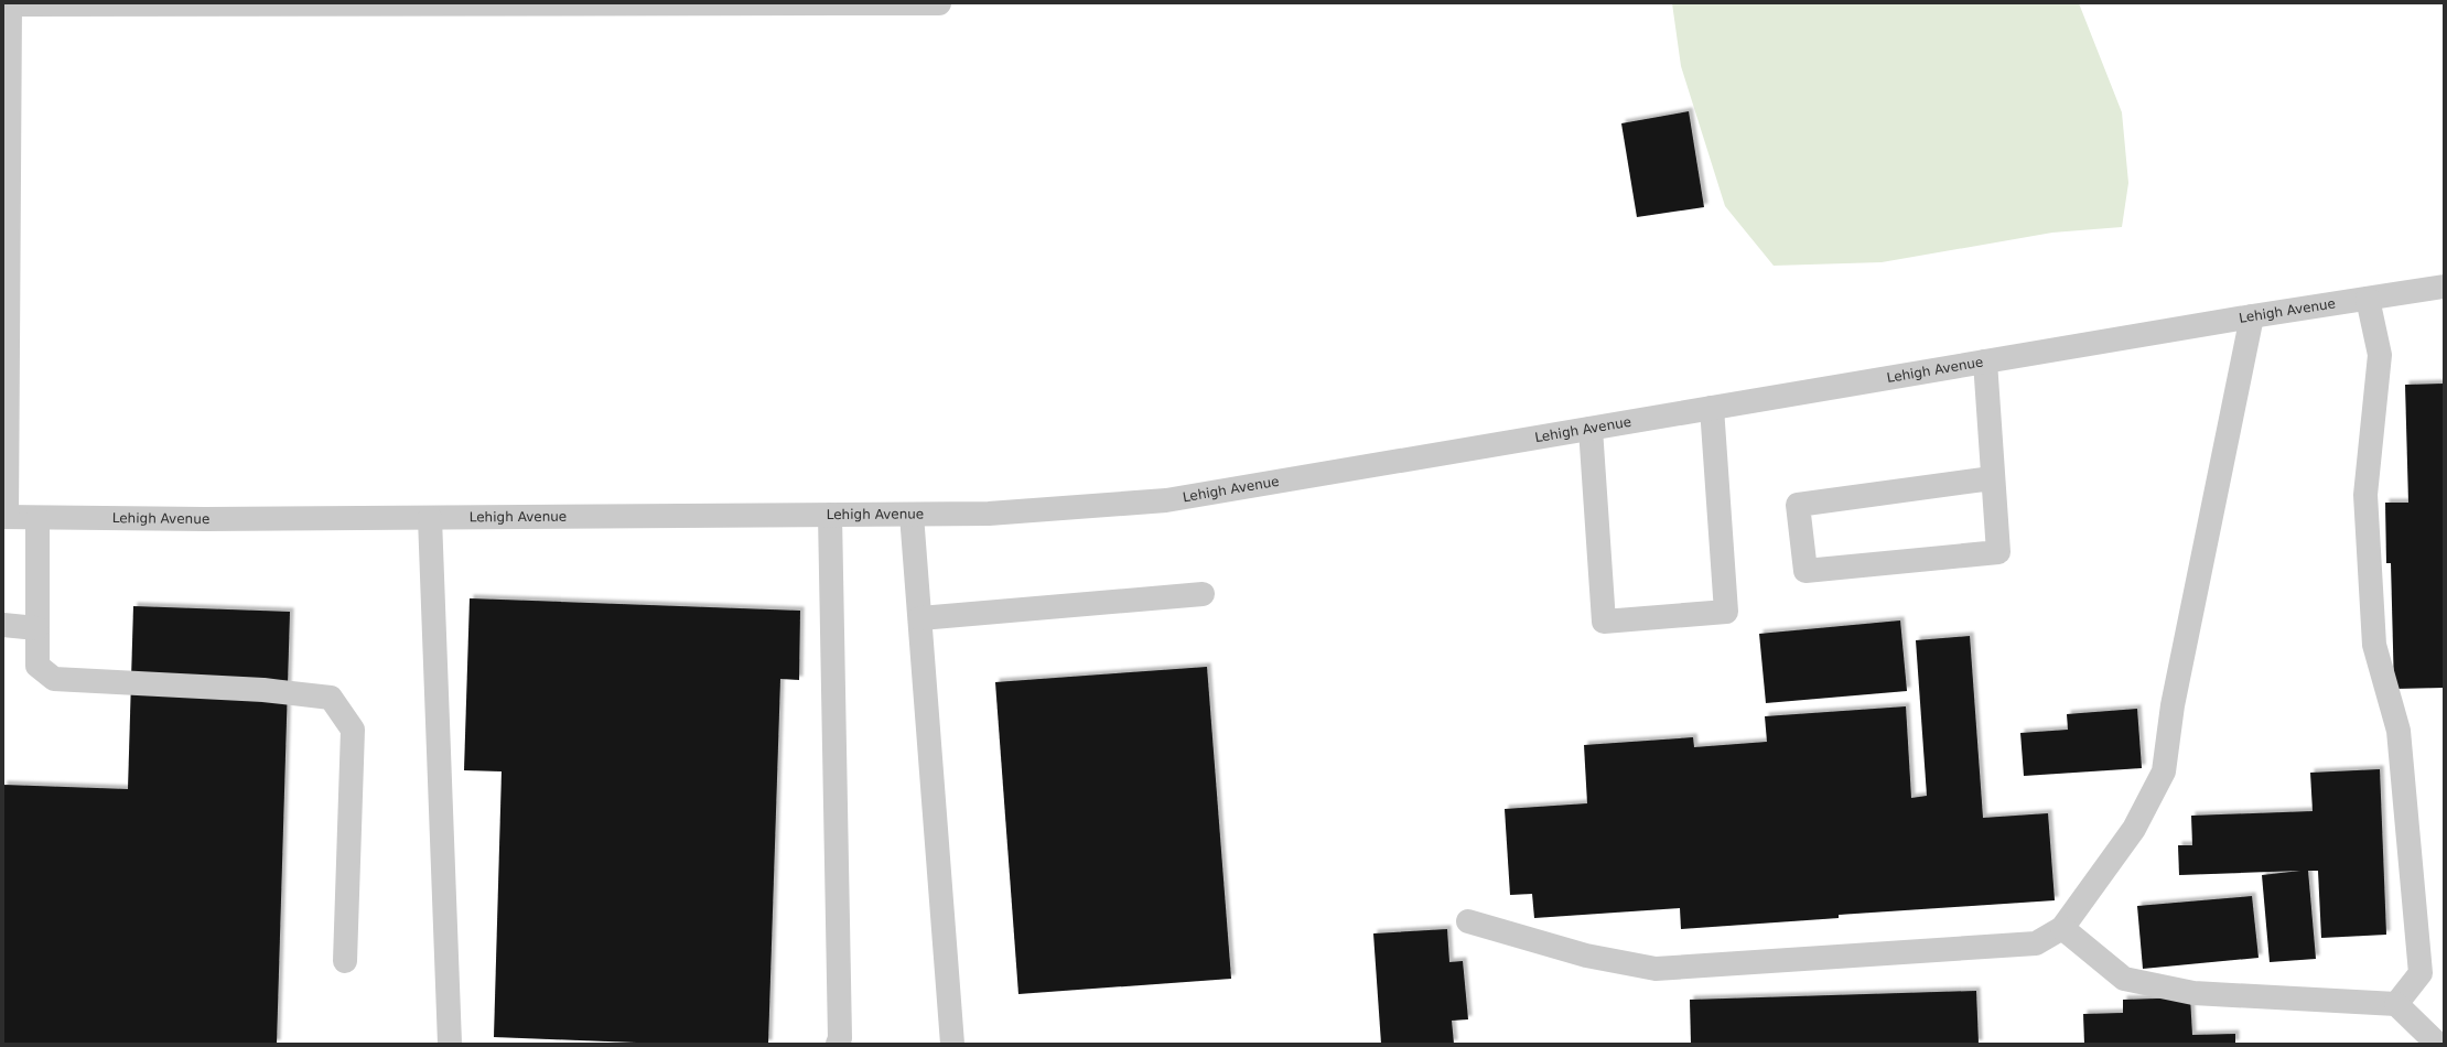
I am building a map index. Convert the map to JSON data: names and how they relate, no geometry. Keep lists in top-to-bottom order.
{
  "streets": {
    "street": ["Lehigh Avenue"]
  }
}
